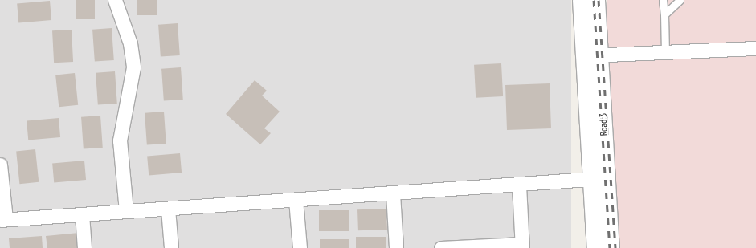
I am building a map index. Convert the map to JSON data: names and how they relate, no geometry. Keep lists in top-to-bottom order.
{
  "streets": {
    "street": ["Road 3"]
  }
}
